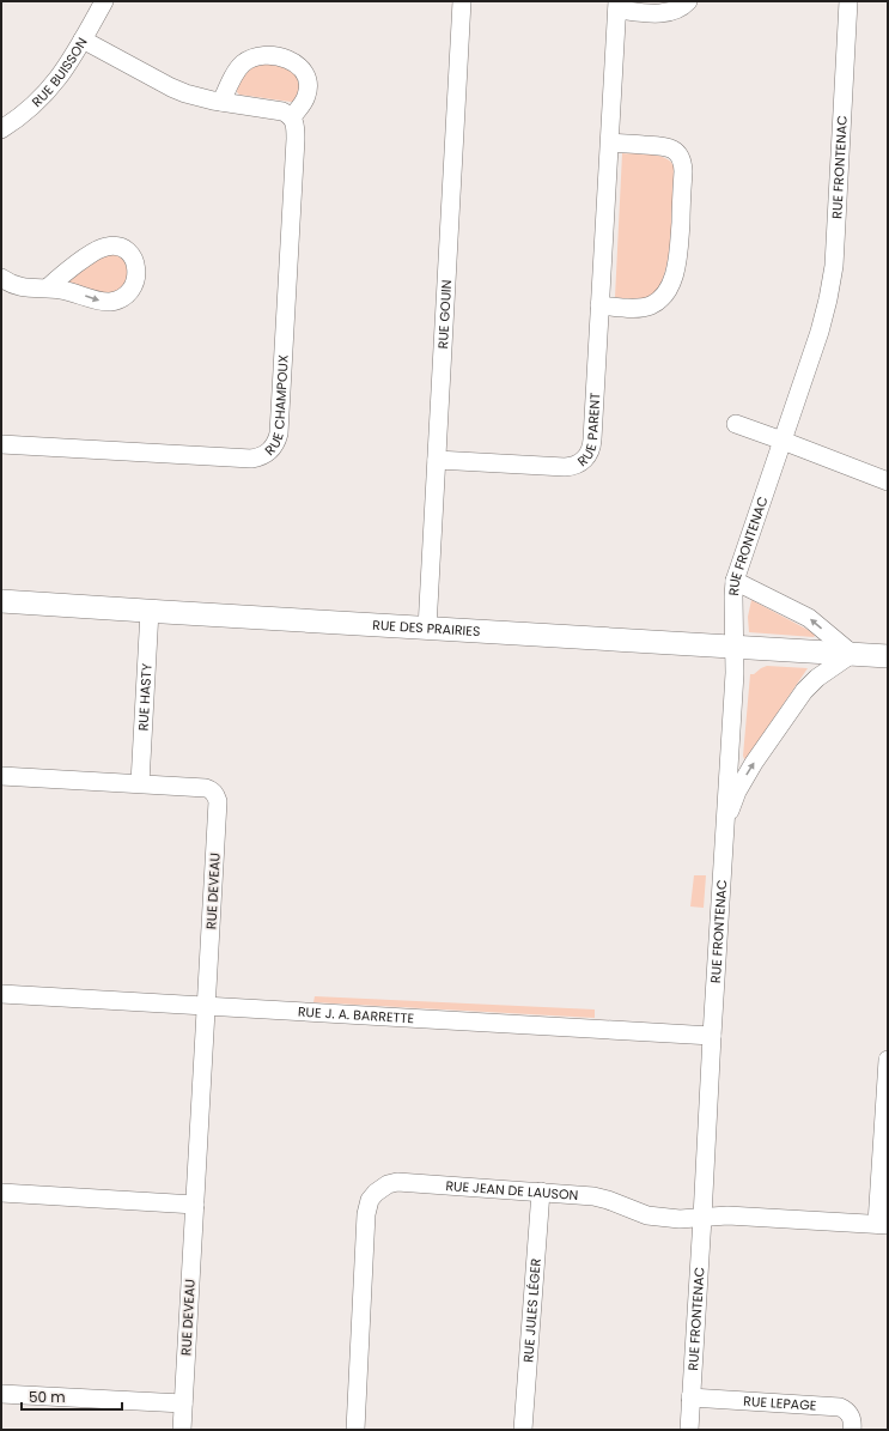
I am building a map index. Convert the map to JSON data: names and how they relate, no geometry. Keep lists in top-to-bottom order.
{
  "streets": {
    "main road": ["RUE DES PRAIRIES"],
    "street": [
      "RUE BUISSON",
      "RUE FRONTENAC",
      "RUE GOUIN",
      "RUE CHAMPOUX",
      "RUE PARENT",
      "RUE HASTY",
      "RUE DEVEAU",
      "RUE J. A. BARRETTE",
      "RUE JEAN DE LAUSON",
      "RUE JULES LÉGER",
      "RUE LEPAGE"
    ]
  },
  "crossings": [
    ["RUE FRONTENAC", "RUE DES PRAIRIES"],
    ["RUE FRONTENAC", "RUE J. A. BARRETTE"],
    ["RUE FRONTENAC", "RUE JEAN DE LAUSON"],
    ["RUE FRONTENAC", "RUE LEPAGE"],
    ["RUE GOUIN", "RUE PARENT"],
    ["RUE GOUIN", "RUE DES PRAIRIES"],
    ["RUE DES PRAIRIES", "RUE HASTY"],
    ["RUE HASTY", "RUE DEVEAU"],
    ["RUE DEVEAU", "RUE J. A. BARRETTE"],
    ["RUE JEAN DE LAUSON", "RUE JULES LÉGER"]
  ],
  "scale_bar": "50 m"
}
